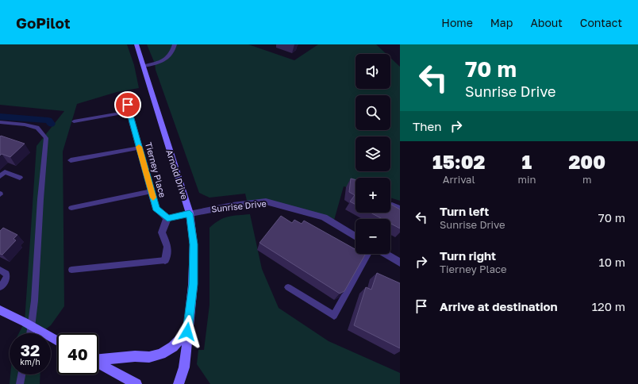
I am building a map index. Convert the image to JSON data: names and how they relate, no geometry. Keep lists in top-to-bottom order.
{
  "streets": {
    "street": ["Tierney Place", "Arnold Drive", "Sunrise Drive"]
  },
  "crossings": [
    ["Tierney Place", "Sunrise Drive"],
    ["Arnold Drive", "Sunrise Drive"]
  ],
  "page": {
    "header": "GoPilot",
    "nav": [
      "Home",
      "Map",
      "About",
      "Contact"
    ],
    "turn": ["70 m", "Sunrise Drive"],
    "map_buttons": ["+", "−"],
    "then": "Then",
    "eta": [
      "15:02",
      "Arrival",
      "1",
      "min",
      "200",
      "m"
    ],
    "list": [
      {
        "name": "Turn left",
        "note": "Sunrise Drive",
        "value": "70 m"
      },
      {
        "name": "Turn right",
        "note": "Tierney Place",
        "value": "10 m"
      },
      {
        "name": "Arrive at destination",
        "value": "120 m"
      }
    ],
    "speed": "32 km/h",
    "limit": "40"
  }
}
